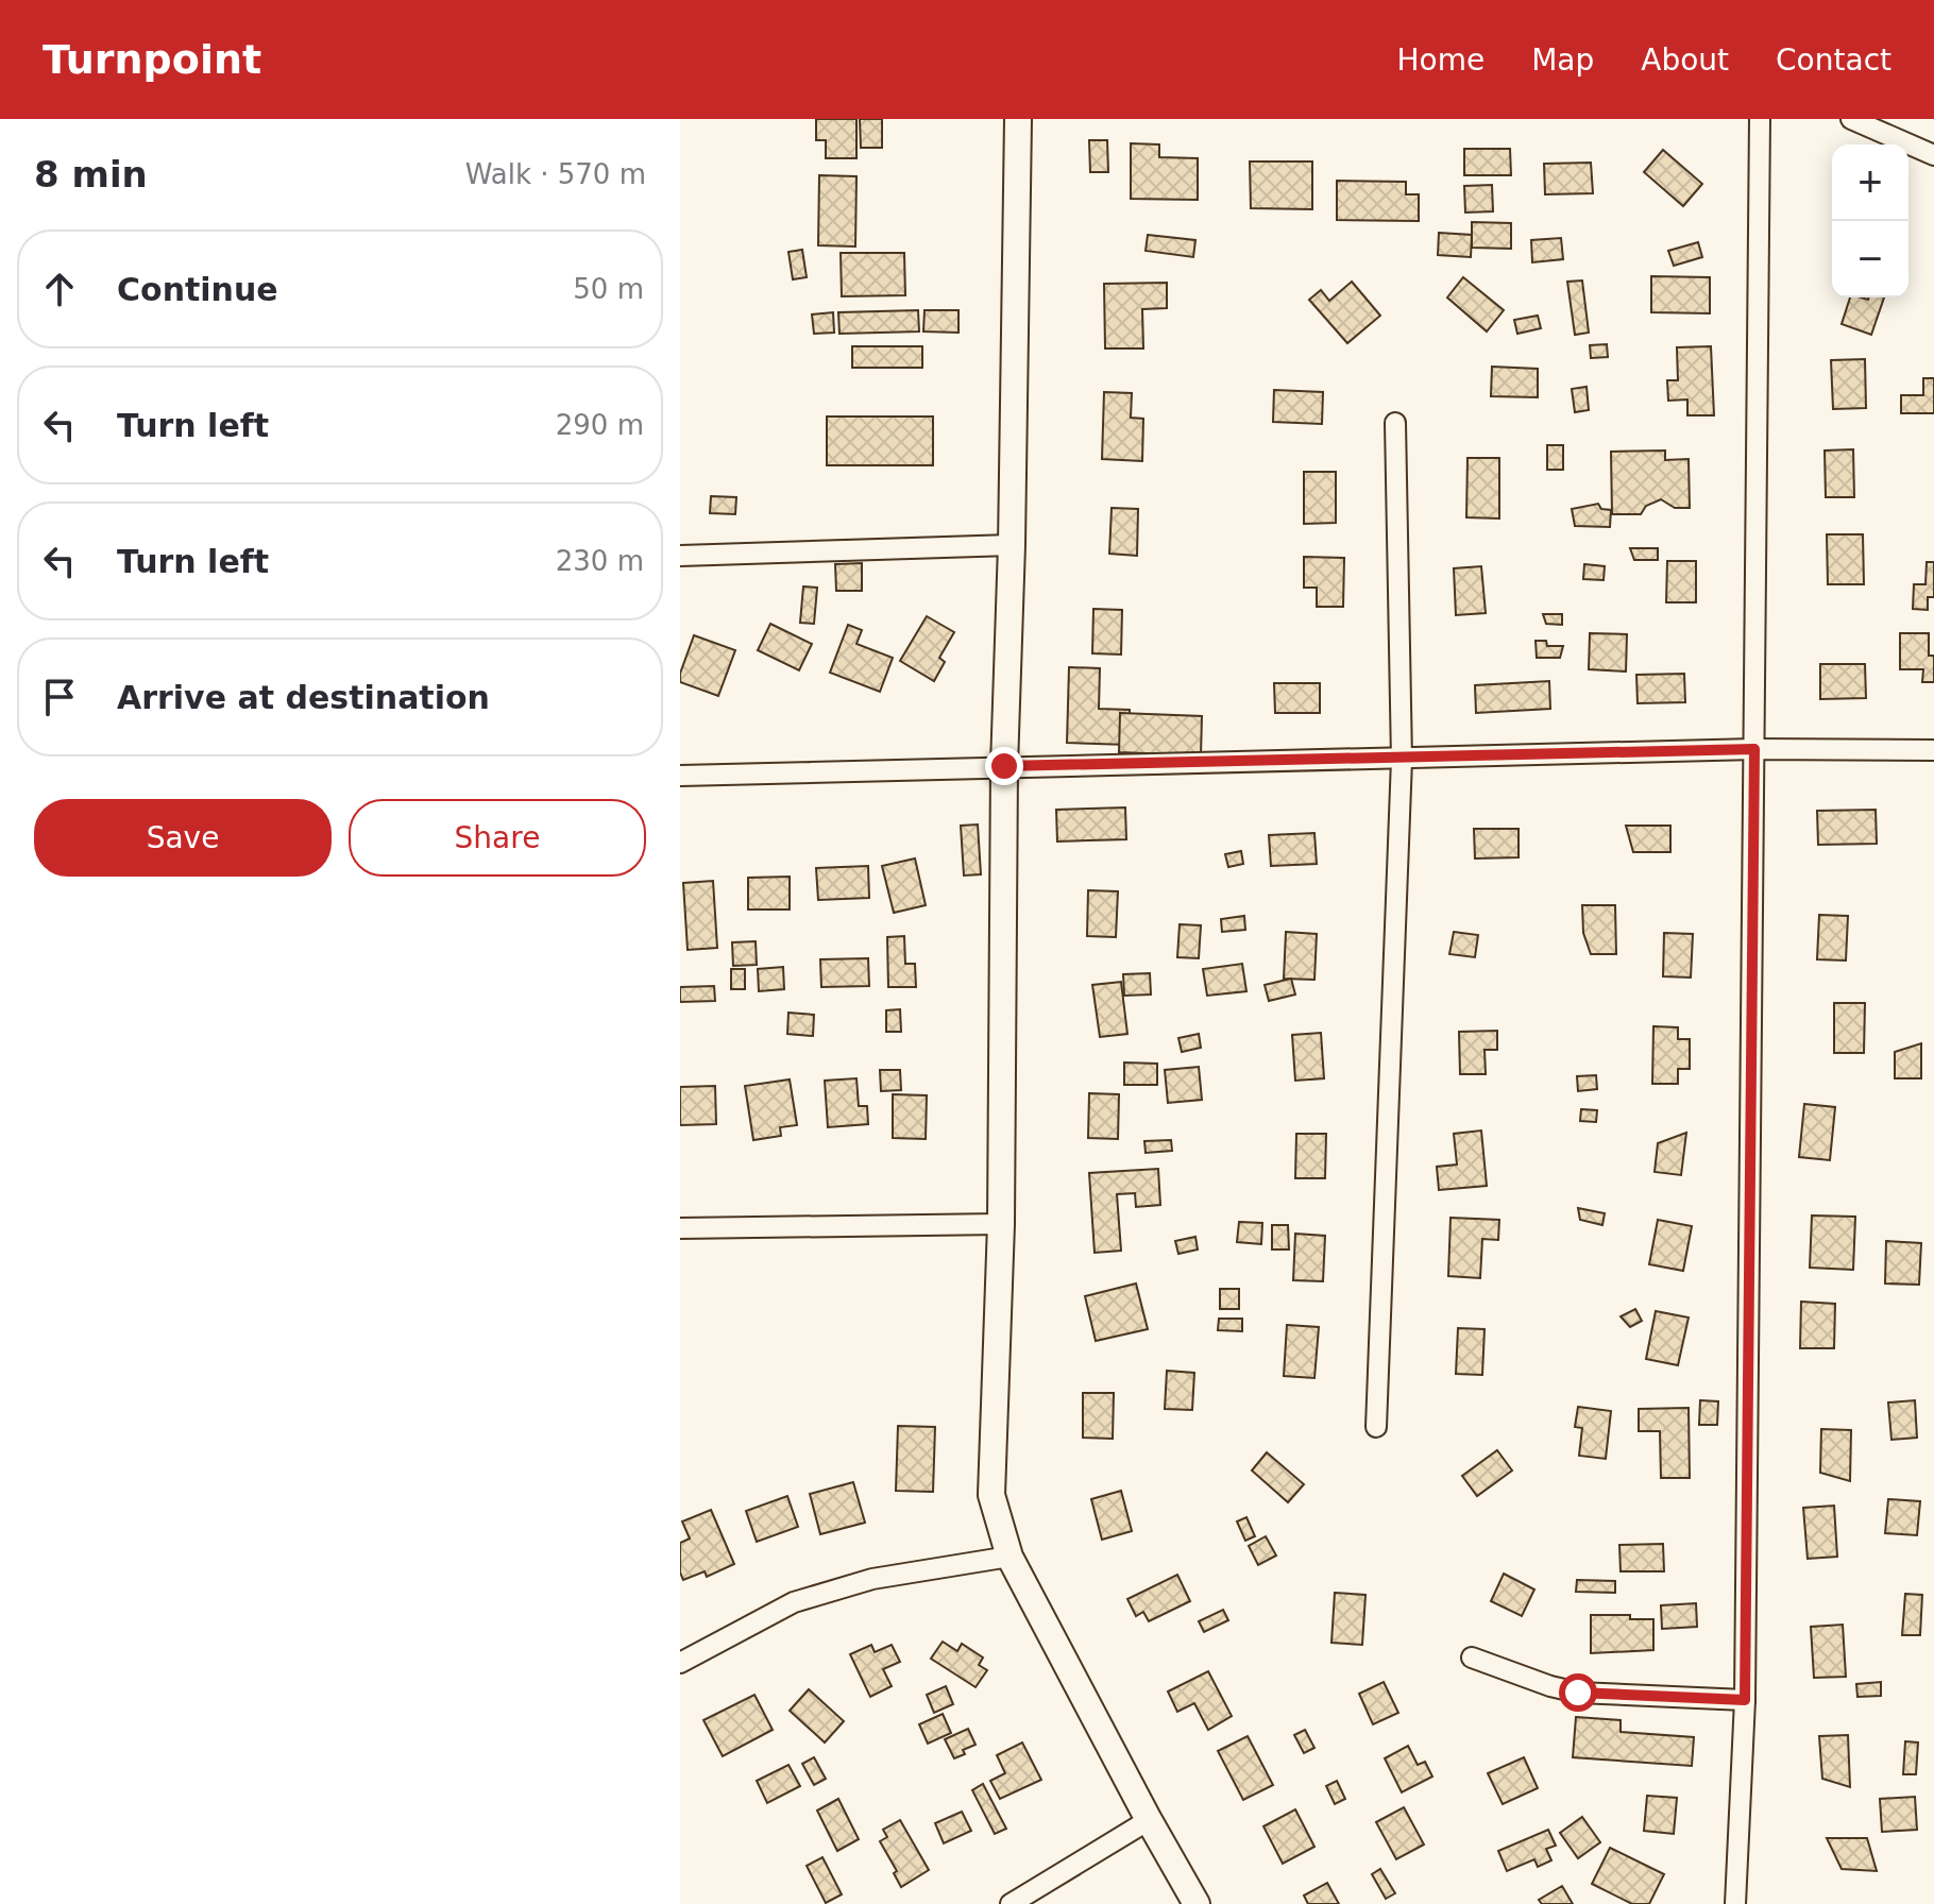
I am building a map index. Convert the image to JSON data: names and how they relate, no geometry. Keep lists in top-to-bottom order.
{
  "page": {
    "header": "Turnpoint",
    "nav": [
      "Home",
      "Map",
      "About",
      "Contact"
    ],
    "heading": ["8 min", "Walk · 570 m"],
    "map_buttons": ["+", "−"],
    "list": [
      ["Continue", "50 m"],
      ["Turn left", "290 m"],
      ["Turn left", "230 m"],
      "Arrive at destination"
    ],
    "buttons": ["Save", "Share"]
  }
}
